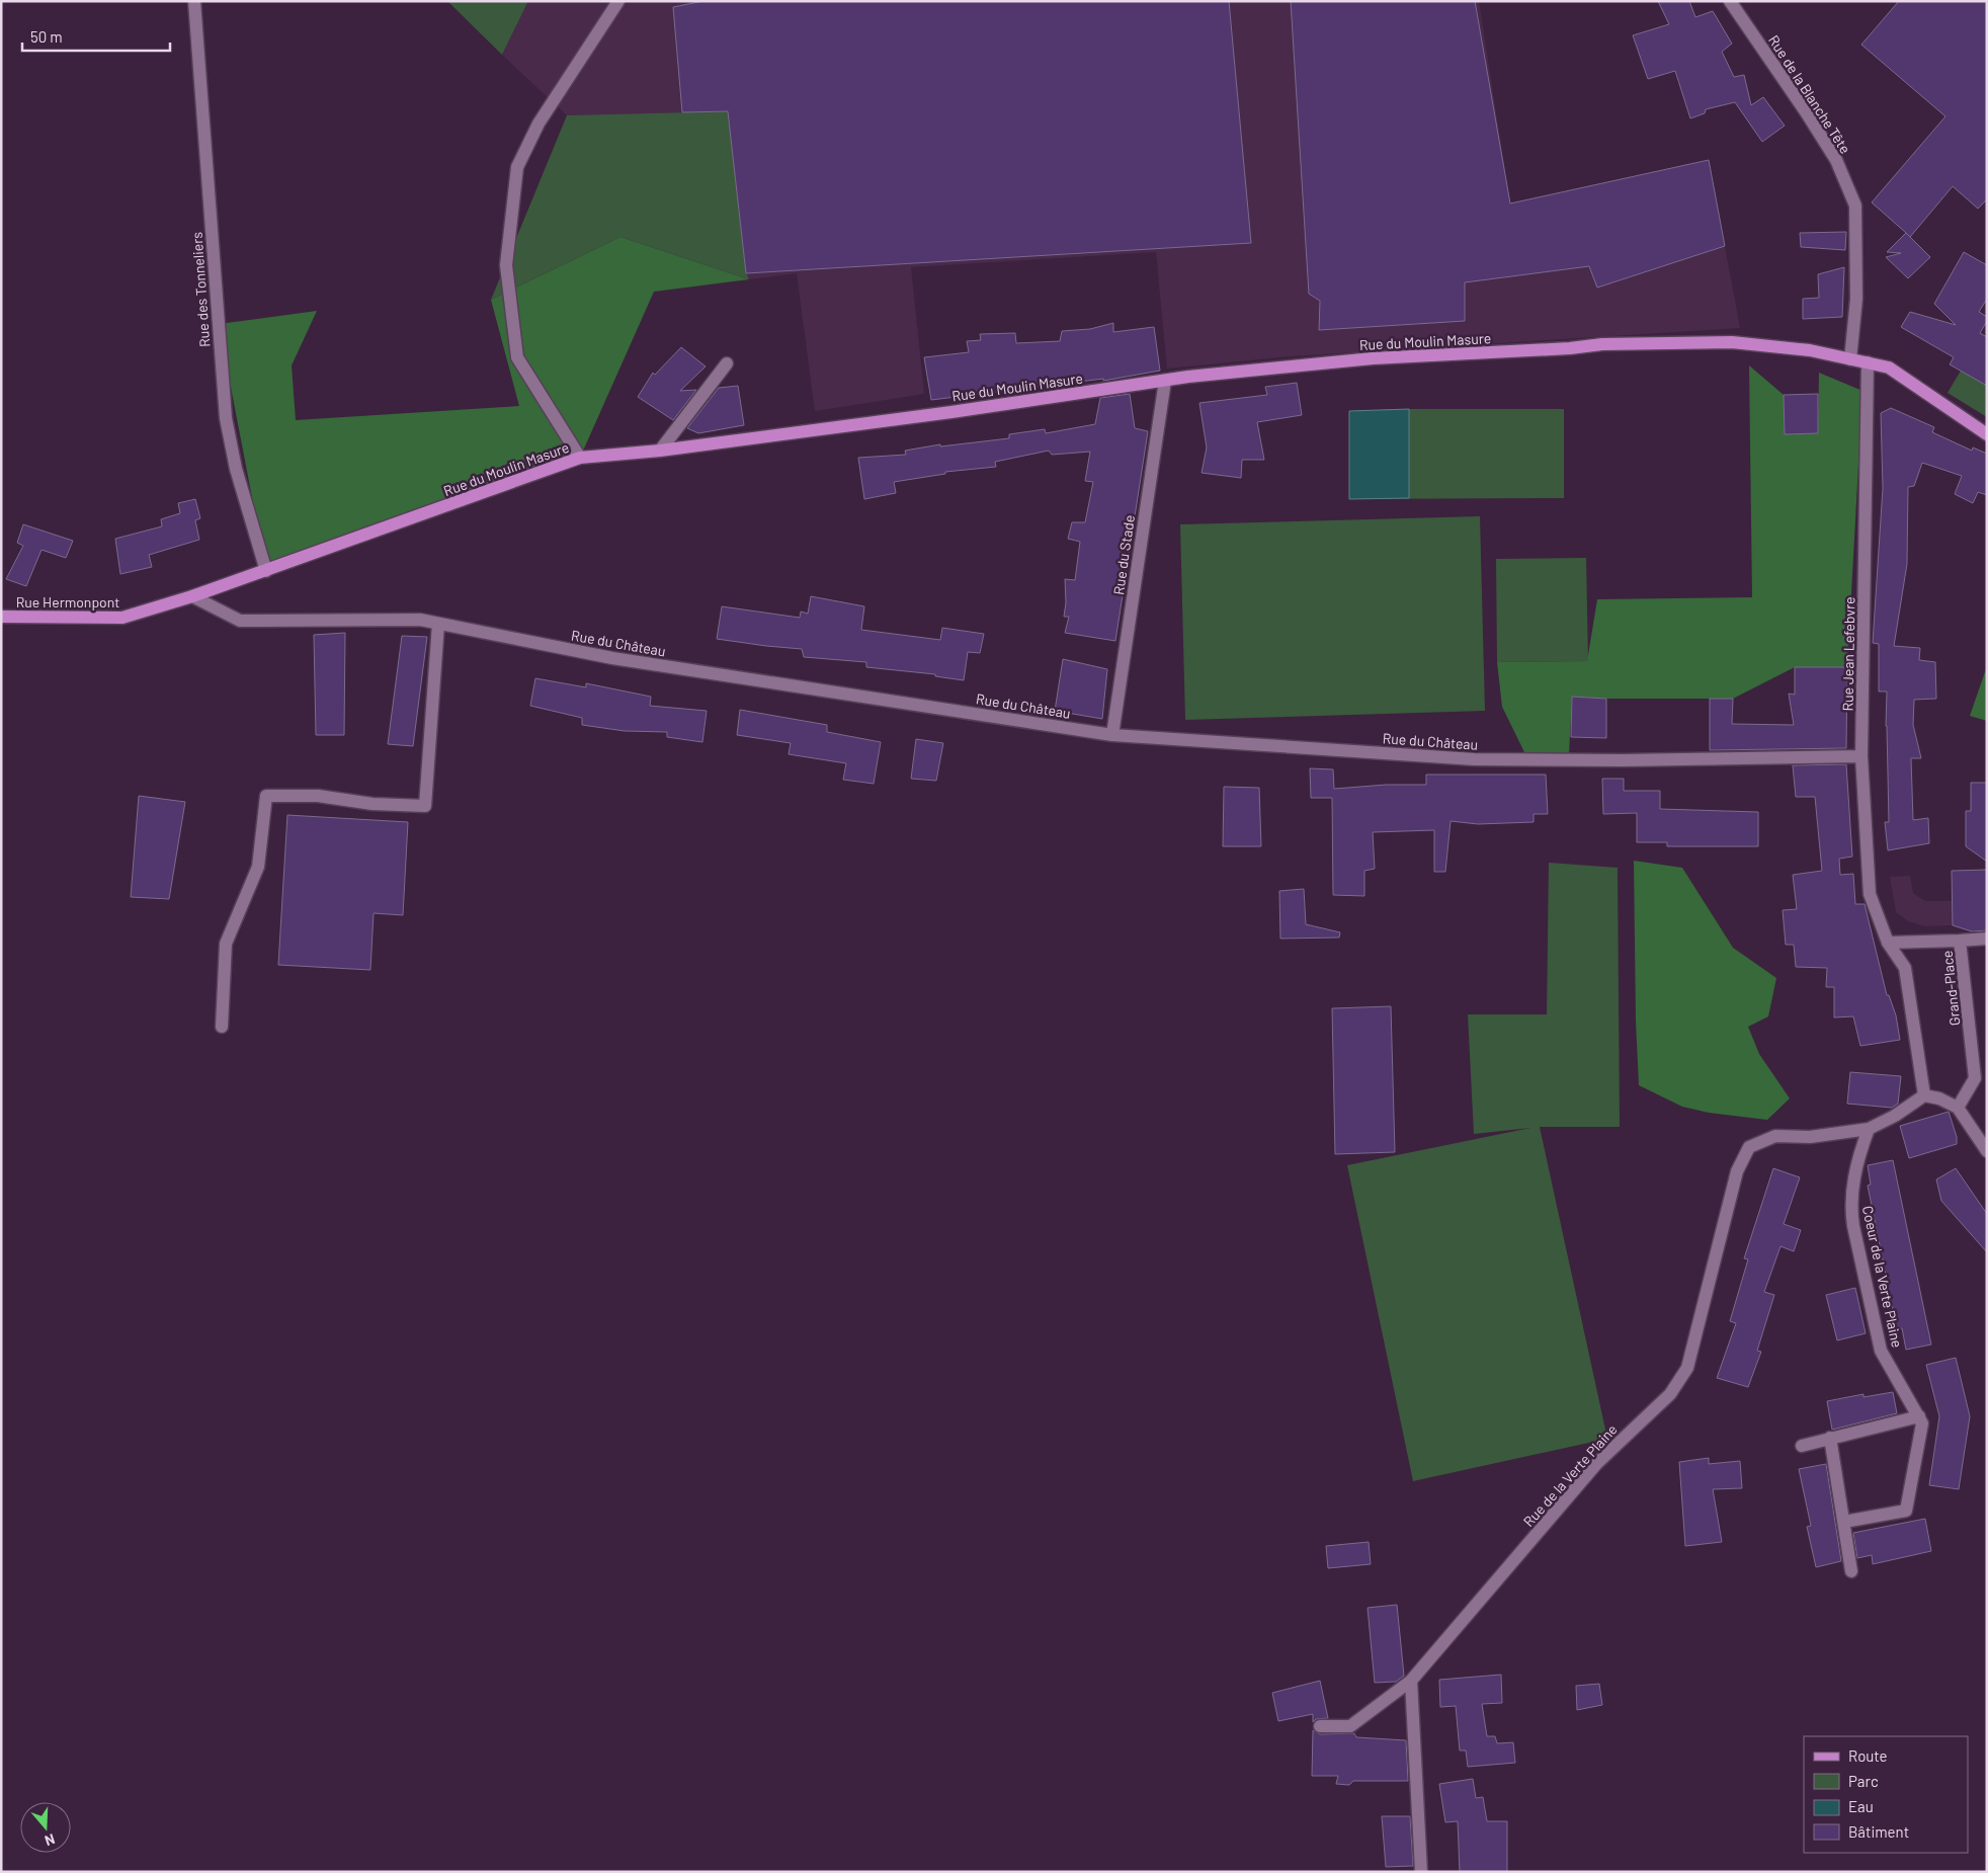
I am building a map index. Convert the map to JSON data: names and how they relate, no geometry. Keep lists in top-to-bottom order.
{
  "streets": {
    "main road": ["Rue du Moulin Masure", "Rue Hermonpont"],
    "street": [
      "Rue de la Blanche Tête",
      "Rue des Tonneliers",
      "Rue du Stade",
      "Rue du Château",
      "Rue Jean Lefebvre",
      "Grand-Place",
      "Coeur de la Verte Plaine",
      "Rue de la Verte Plaine"
    ]
  },
  "crossings": [
    ["Rue de la Blanche Tête", "Rue du Moulin Masure"],
    ["Rue des Tonneliers", "Rue du Moulin Masure"],
    ["Rue du Moulin Masure", "Rue du Stade"],
    ["Rue du Moulin Masure", "Rue Hermonpont"],
    ["Rue du Moulin Masure", "Rue du Château"],
    ["Rue du Moulin Masure", "Rue Jean Lefebvre"],
    ["Rue du Stade", "Rue du Château"],
    ["Rue Hermonpont", "Rue du Château"],
    ["Rue du Château", "Rue Jean Lefebvre"],
    ["Rue Jean Lefebvre", "Grand-Place"],
    ["Coeur de la Verte Plaine", "Rue de la Verte Plaine"]
  ],
  "legend": [
    "Route",
    "Parc",
    "Eau",
    "Bâtiment"
  ],
  "scale_bar": "50 m",
  "north": "bottom"
}
